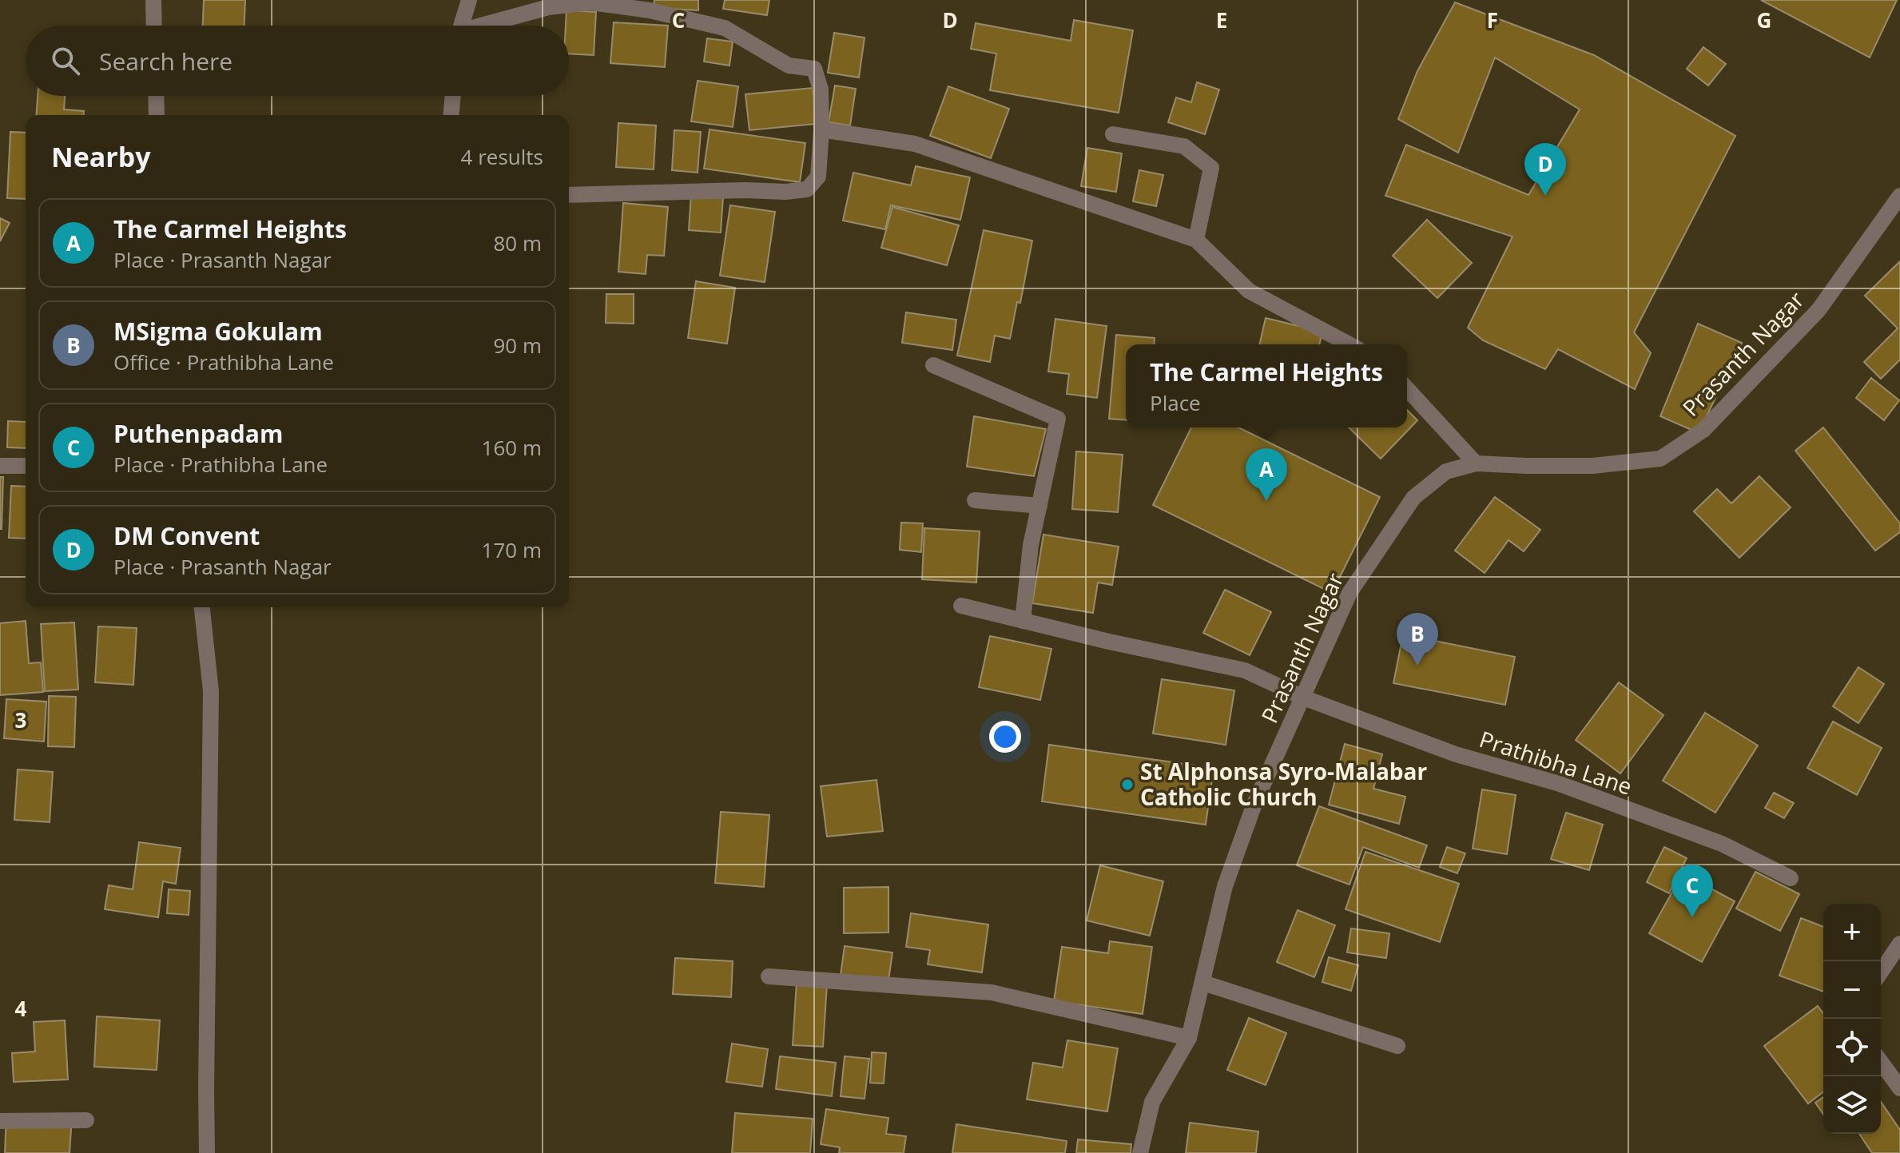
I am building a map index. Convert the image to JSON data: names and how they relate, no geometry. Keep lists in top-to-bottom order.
{
  "streets": {
    "street": ["Prasanth Nagar", "Prathibha Lane"]
  },
  "crossings": [
    ["Prasanth Nagar", "Prathibha Lane"]
  ],
  "places": ["St Alphonsa Syro-Malabar Catholic Church"],
  "page": {
    "search": "Search here",
    "heading": ["Nearby", "4 results"],
    "pins": [
      "D",
      "A",
      "B",
      "C"
    ],
    "list": [
      {
        "mark": "A",
        "name": "The Carmel Heights",
        "note": "Place · Prasanth Nagar",
        "value": "80 m"
      },
      {
        "mark": "B",
        "name": "MSigma Gokulam",
        "note": "Office · Prathibha Lane",
        "value": "90 m"
      },
      {
        "mark": "C",
        "name": "Puthenpadam",
        "note": "Place · Prathibha Lane",
        "value": "160 m"
      },
      {
        "mark": "D",
        "name": "DM Convent",
        "note": "Place · Prasanth Nagar",
        "value": "170 m"
      }
    ],
    "popup": ["The Carmel Heights", "Place"],
    "map_buttons": ["+", "−"]
  },
  "grid": {
    "columns": [
      "C",
      "D",
      "E",
      "F",
      "G"
    ],
    "rows": ["3", "4"]
  }
}
